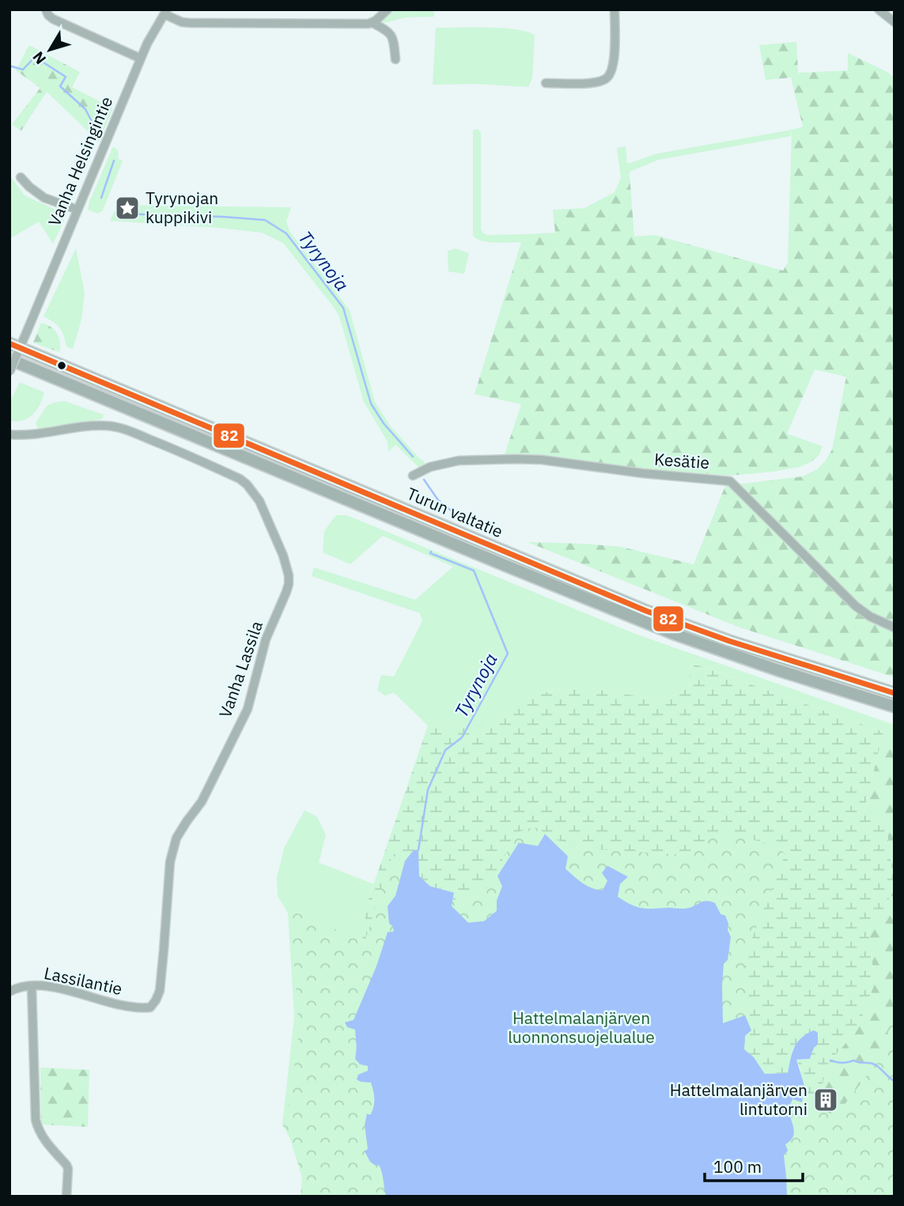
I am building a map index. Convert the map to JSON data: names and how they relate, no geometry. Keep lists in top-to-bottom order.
{
  "streets": {
    "highway": ["Turun valtatie"],
    "street": [
      "Vanha Helsingintie",
      "Kesätie",
      "Vanha Lassila",
      "Lassilantie"
    ]
  },
  "crossings": [
    ["Vanha Lassila", "Lassilantie"]
  ],
  "water": ["Tyrynoja"],
  "parks": ["Hattelmalanjärven luonnonsuojelualue"],
  "places": {
    "place": ["Tyrynojan kuppikivi"],
    "building": ["Hattelmalanjärven lintutorni"]
  },
  "lines": ["transit line 82"],
  "scale_bar": "100 m",
  "north": "bottom left"
}
